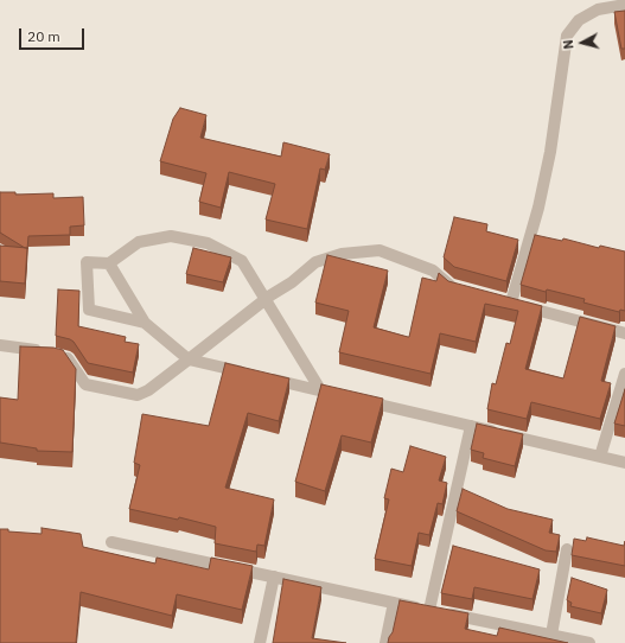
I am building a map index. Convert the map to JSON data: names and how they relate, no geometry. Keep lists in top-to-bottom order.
{
  "scale_bar": "20 m",
  "north": "left"
}
